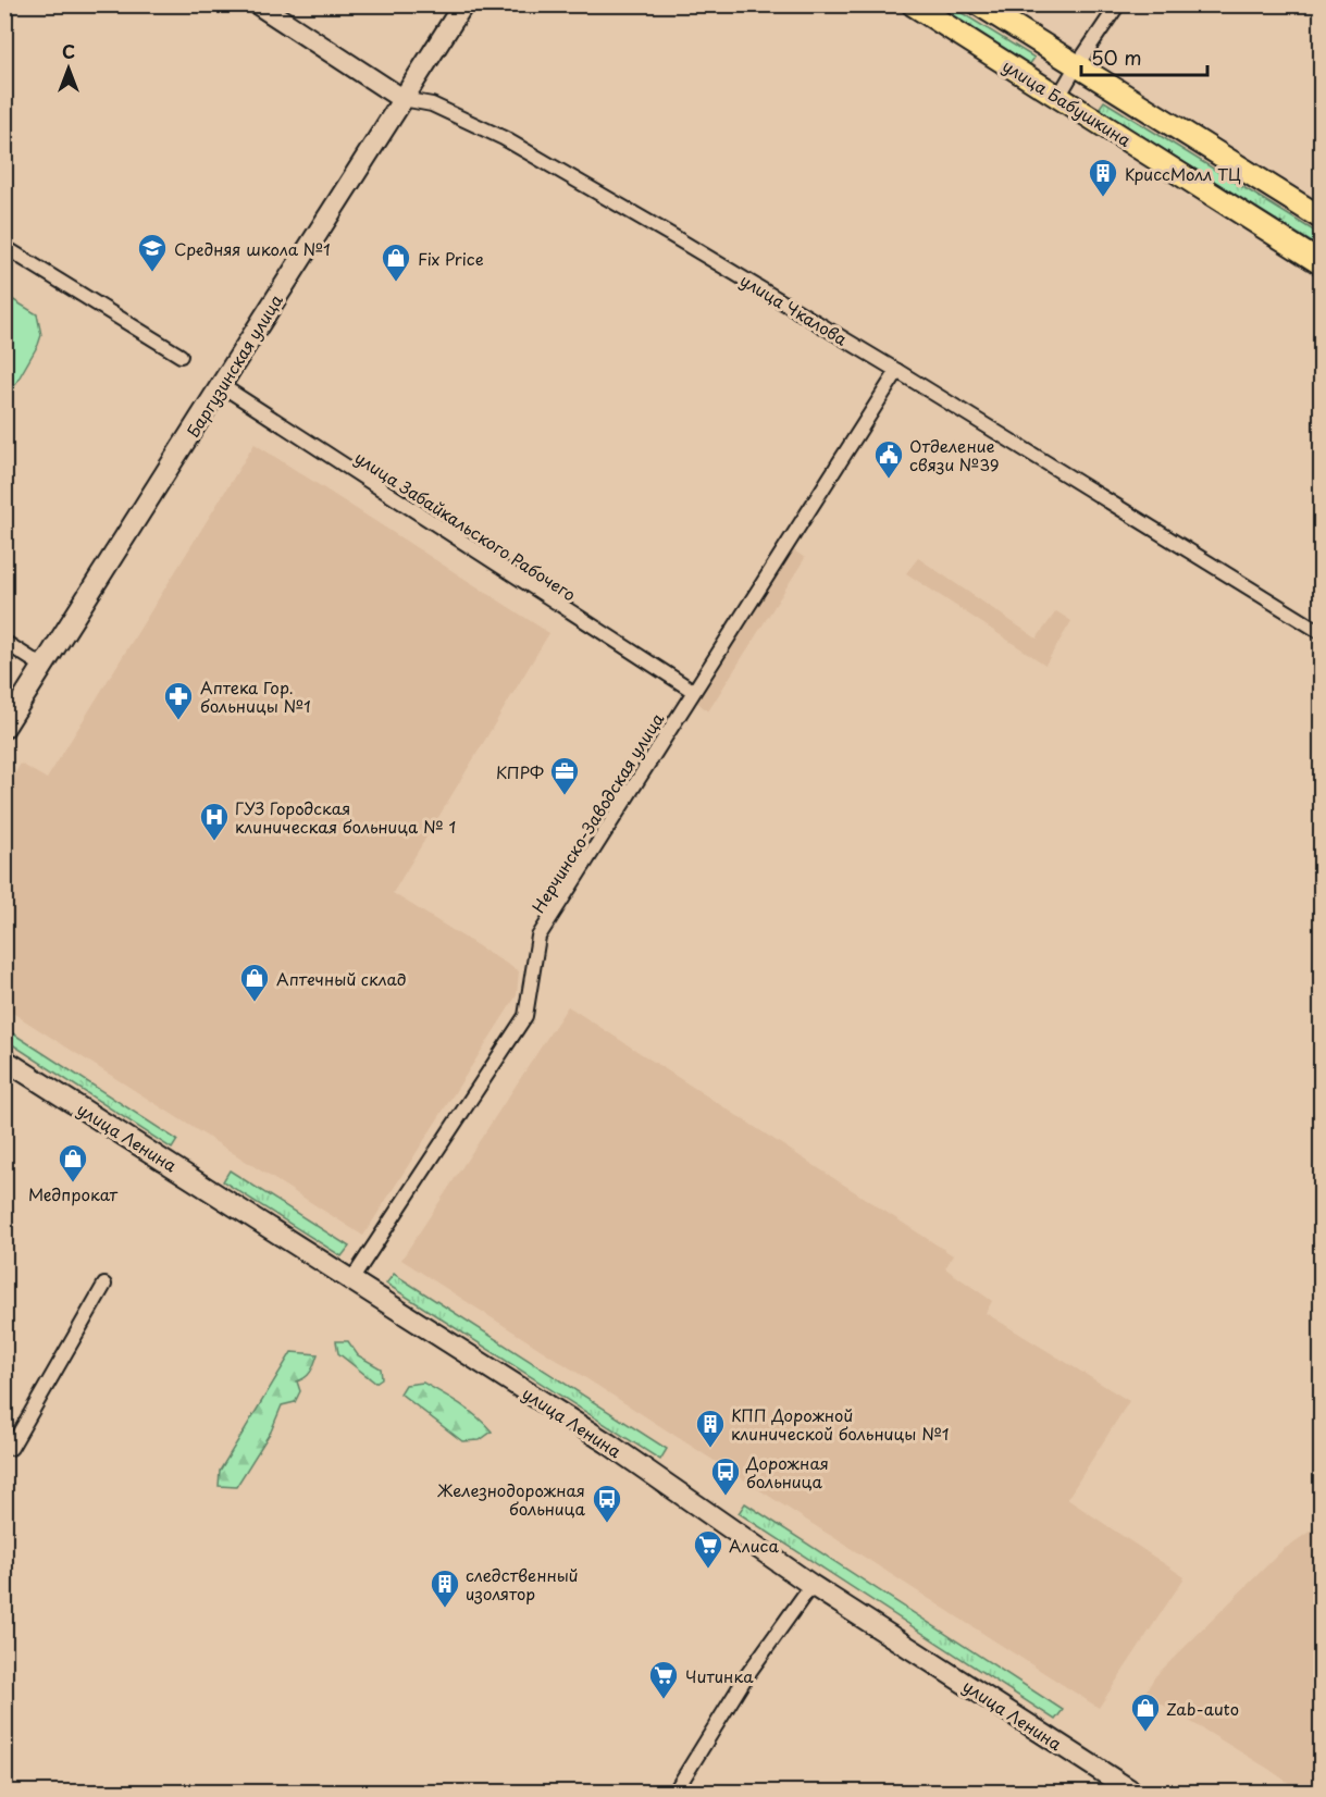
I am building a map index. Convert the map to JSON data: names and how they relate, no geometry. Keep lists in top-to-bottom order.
{
  "streets": {
    "main road": [
      "улица Бабушкина",
      "улица Чкалова",
      "Баргузинская улица",
      "улица Ленина"
    ],
    "street": ["улица Забайкальского Рабочего", "Нерчинско-Заводская улица"]
  },
  "crossings": [
    ["улица Чкалова", "Баргузинская улица"],
    ["улица Чкалова", "Нерчинско-Заводская улица"],
    ["Баргузинская улица", "улица Забайкальского Рабочего"],
    ["улица Забайкальского Рабочего", "Нерчинско-Заводская улица"],
    ["Нерчинско-Заводская улица", "улица Ленина"]
  ],
  "places": {
    "building": ["КриссМолл ТЦ", "КПП Дорожной клинической больницы №1", "следственный изолятор"],
    "school or university": ["Средняя школа №1"],
    "shop": [
      "Fix Price",
      "Аптечный склад",
      "Медпрокат",
      "Zab-auto"
    ],
    "public building": ["Отделение связи №39"],
    "pharmacy": ["Аптека Гор. больницы №1"],
    "office": ["КПРФ"],
    "hospital": ["ГУЗ Городская клиническая больница № 1"],
    "bus stop": ["Дорожная больница", "Железнодорожная больница"],
    "supermarket": ["Алиса", "Читинка"]
  },
  "scale_bar": "50 m",
  "north": "top"
}
